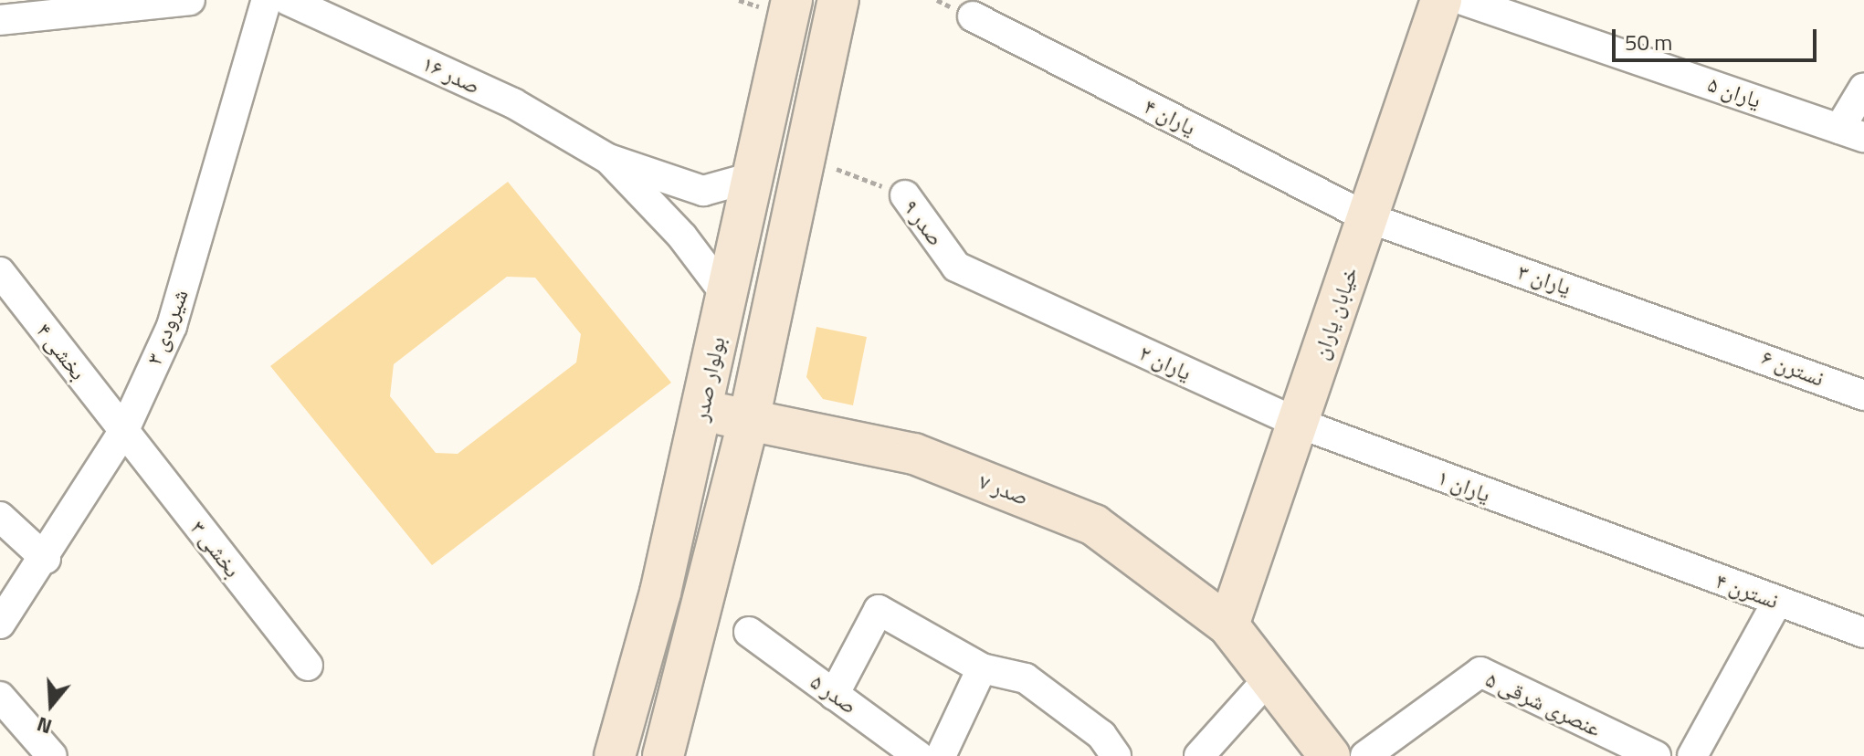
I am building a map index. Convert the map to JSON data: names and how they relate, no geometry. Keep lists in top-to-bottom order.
{
  "streets": {
    "main road": ["خیابان یاران", "بولوار صدر", "صدر ۷"],
    "street": [
      "صدر ۱۶",
      "یاران ۵",
      "یاران ۴",
      "صدر ۹",
      "یاران ۳",
      "شیرودی ۳",
      "بخشی ۴",
      "یاران ۲",
      "نسترن ۶",
      "یاران ۱",
      "بخشی ۳",
      "نسترن ۴",
      "صدر ۵",
      "عنصری شرقی ۵"
    ]
  },
  "crossings": [
    ["صدر ۱۶", "بولوار صدر"],
    ["یاران ۴", "یاران ۳"],
    ["یاران ۴", "خیابان یاران"],
    ["صدر ۹", "یاران ۲"],
    ["یاران ۳", "خیابان یاران"],
    ["یاران ۳", "نسترن ۶"],
    ["خیابان یاران", "یاران ۲"],
    ["خیابان یاران", "یاران ۱"],
    ["خیابان یاران", "صدر ۷"],
    ["شیرودی ۳", "بخشی ۴"],
    ["شیرودی ۳", "بخشی ۳"],
    ["بخشی ۴", "بخشی ۳"],
    ["یاران ۲", "یاران ۱"],
    ["بولوار صدر", "صدر ۷"],
    ["یاران ۱", "نسترن ۴"]
  ],
  "scale_bar": "50 m",
  "north": "bottom"
}
